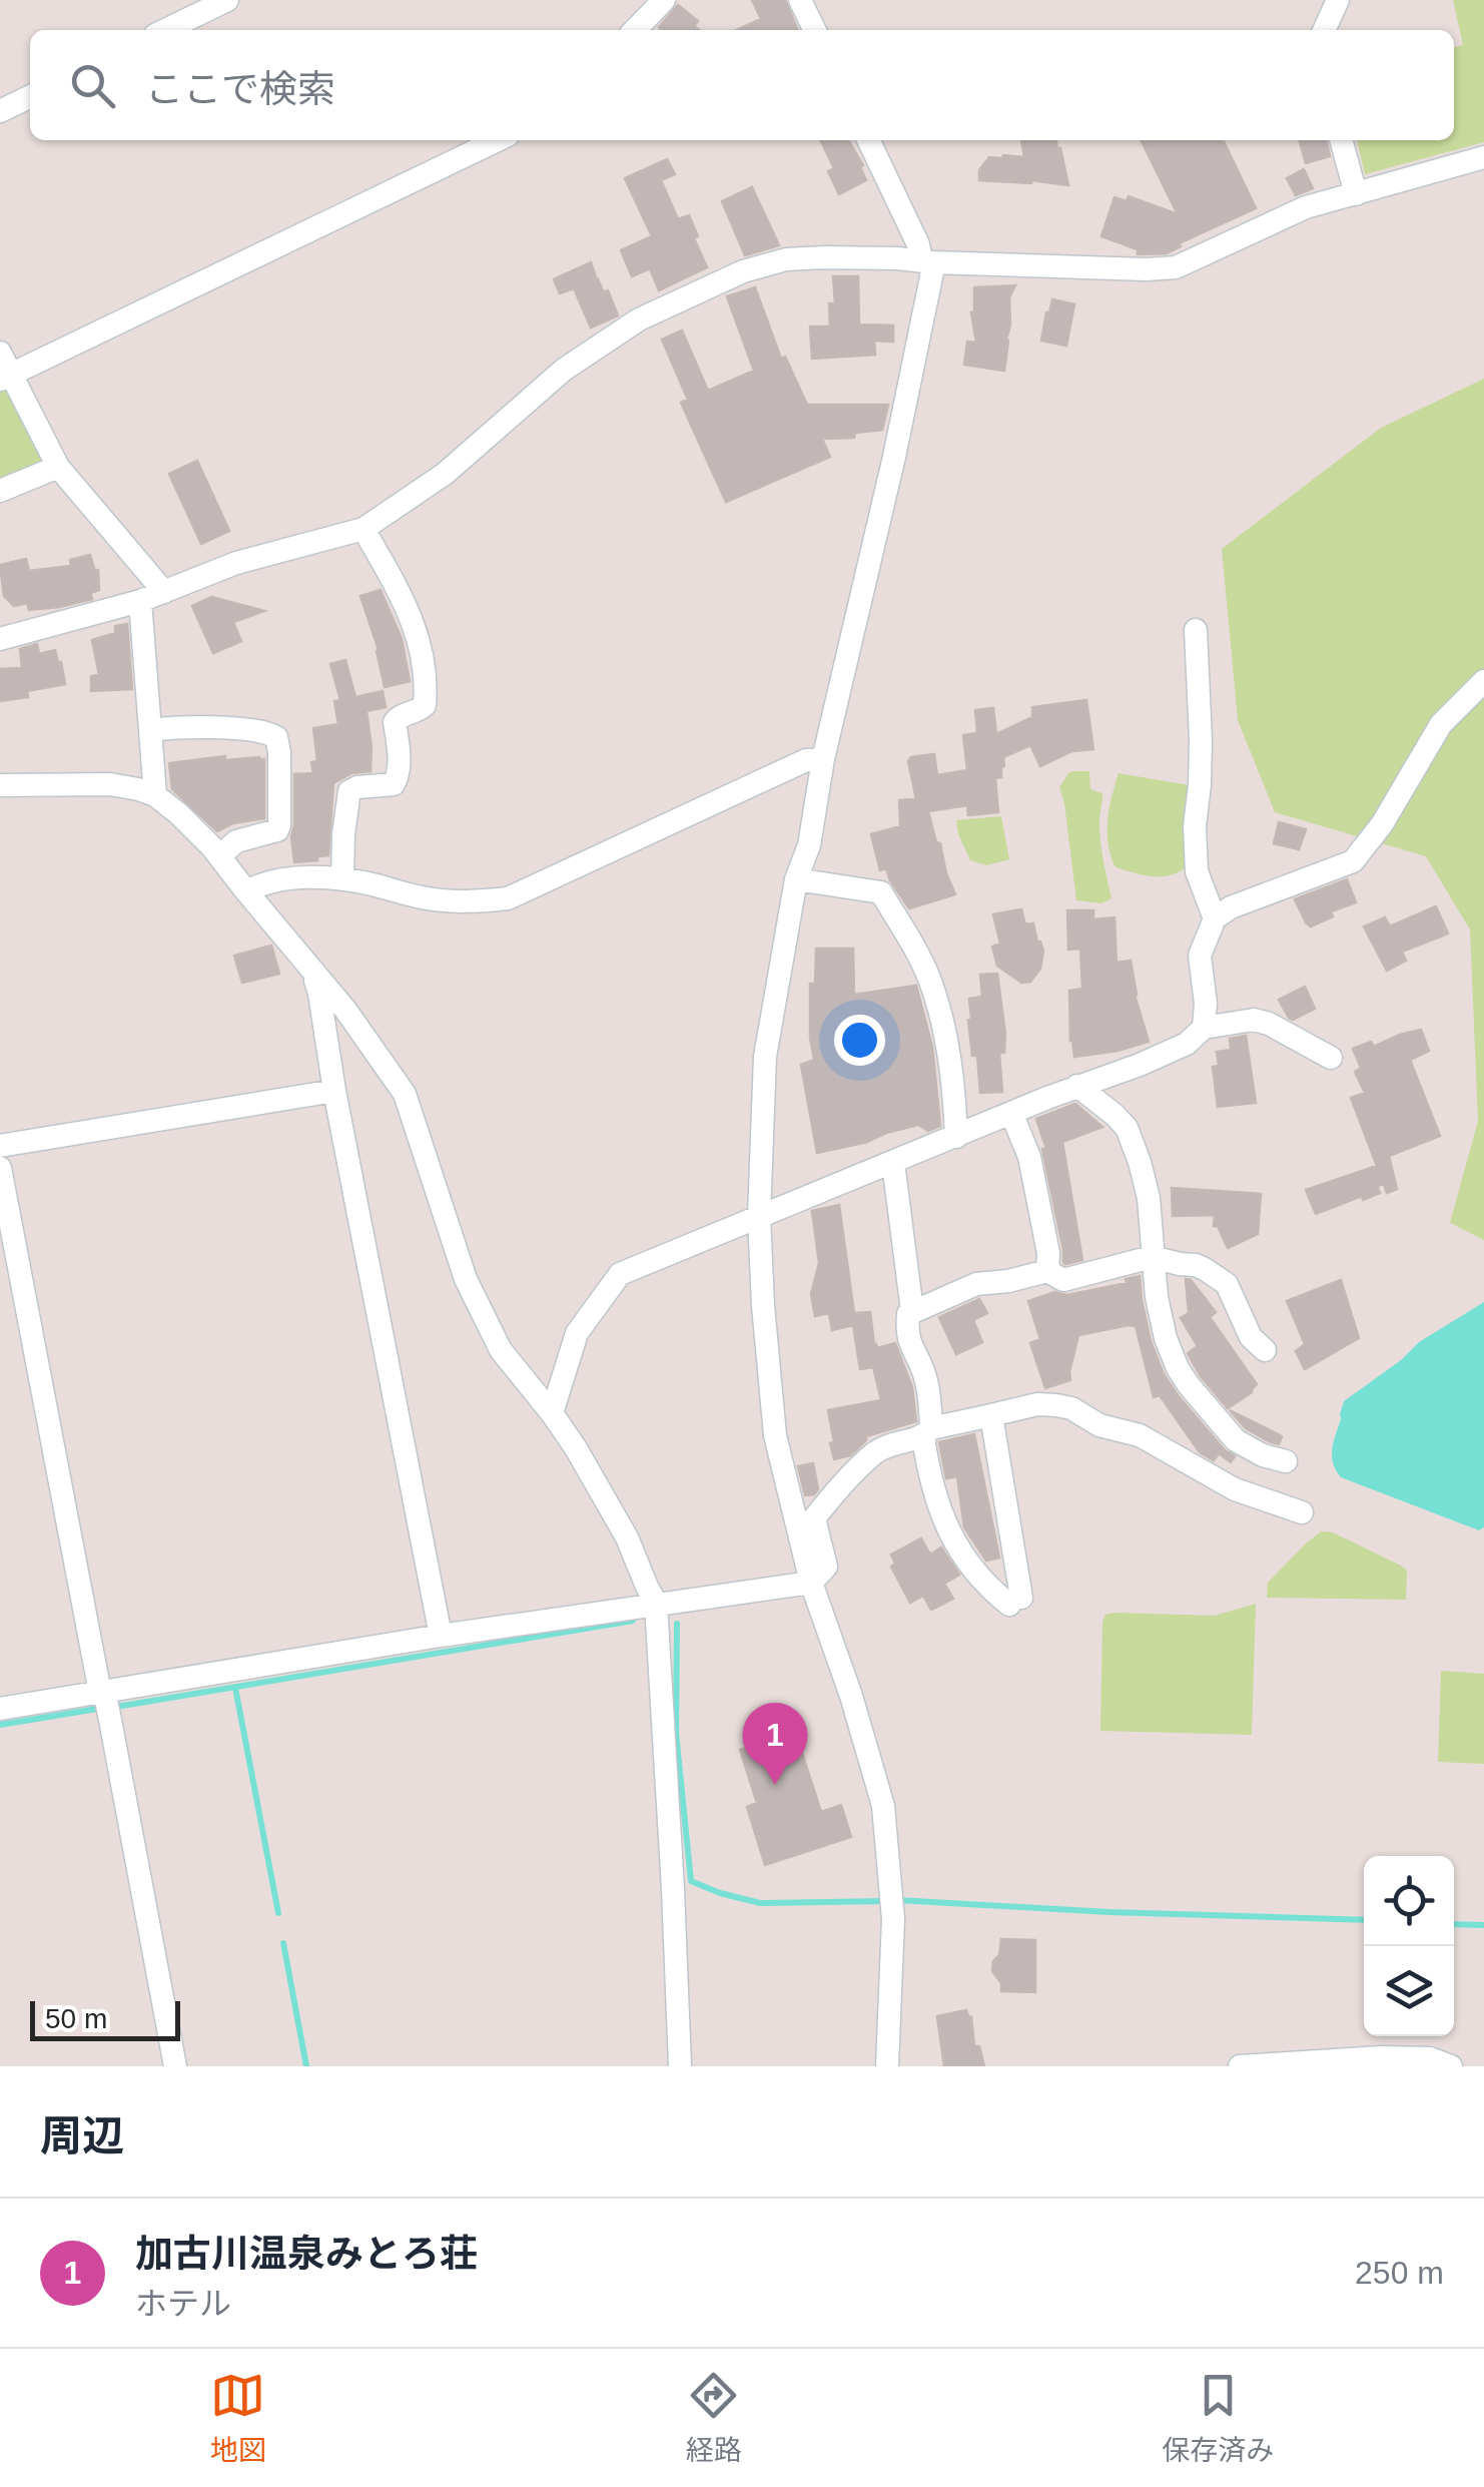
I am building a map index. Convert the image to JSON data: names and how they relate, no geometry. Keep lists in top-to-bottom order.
{
  "scale_bar": "50 m",
  "page": {
    "search": "ここで検索",
    "pins": "1",
    "scale": "50 m",
    "heading": "周辺",
    "list": [
      {
        "mark": "1",
        "name": "加古川温泉みとろ荘",
        "note": "ホテル",
        "value": "250 m"
      }
    ],
    "nav": ["地図", "経路", "保存済み"]
  }
}
